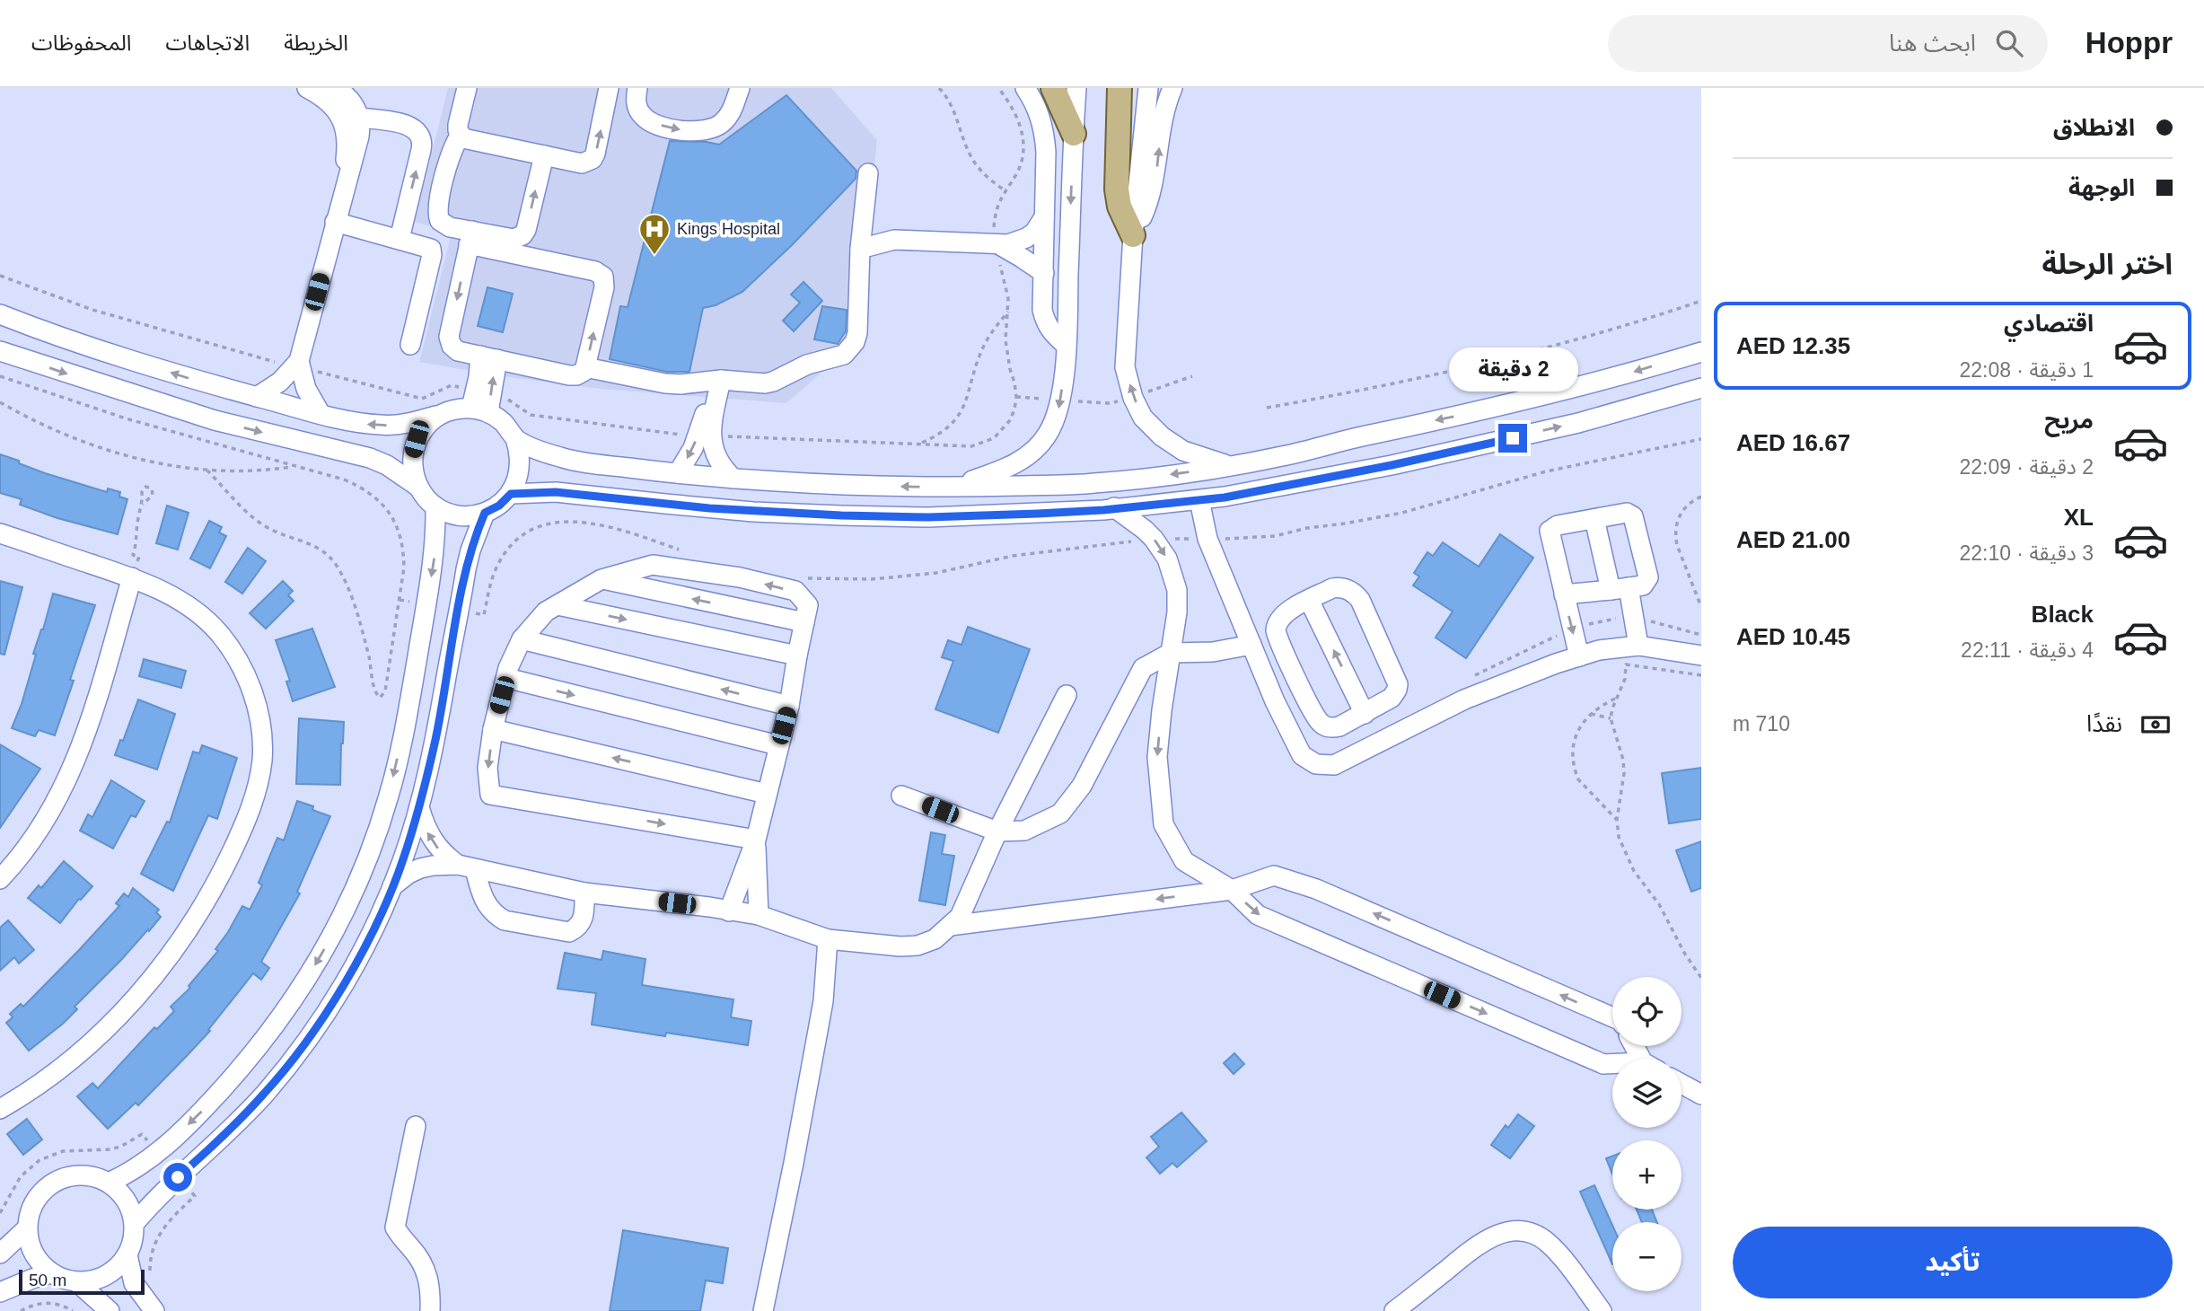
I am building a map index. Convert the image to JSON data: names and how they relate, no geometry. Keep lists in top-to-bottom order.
{
  "places": {
    "hospital": ["Kings Hospital"]
  },
  "scale_bar": "50 m",
  "page": {
    "header": "Hoppr",
    "search": "ابحث هنا",
    "nav": ["الخريطة", "الاتجاهات", "المحفوظات"],
    "banner": ["الانطلاق", "الوجهة"],
    "heading": "اختر الرحلة",
    "list": [
      {
        "name": "اقتصادي",
        "note": "1 دقيقة · 22:08",
        "value": "AED 12.35"
      },
      {
        "name": "مريح",
        "note": "2 دقيقة · 22:09",
        "value": "AED 16.67"
      },
      {
        "name": "XL",
        "note": "3 دقيقة · 22:10",
        "value": "AED 21.00"
      },
      {
        "name": "Black",
        "note": "4 دقيقة · 22:11",
        "value": "AED 10.45"
      }
    ],
    "bubble": "2 دقيقة",
    "pay": ["نقدًا", "710 m"],
    "map_buttons": ["+", "−"],
    "buttons": "تأكيد",
    "scale": "50 m"
  }
}
